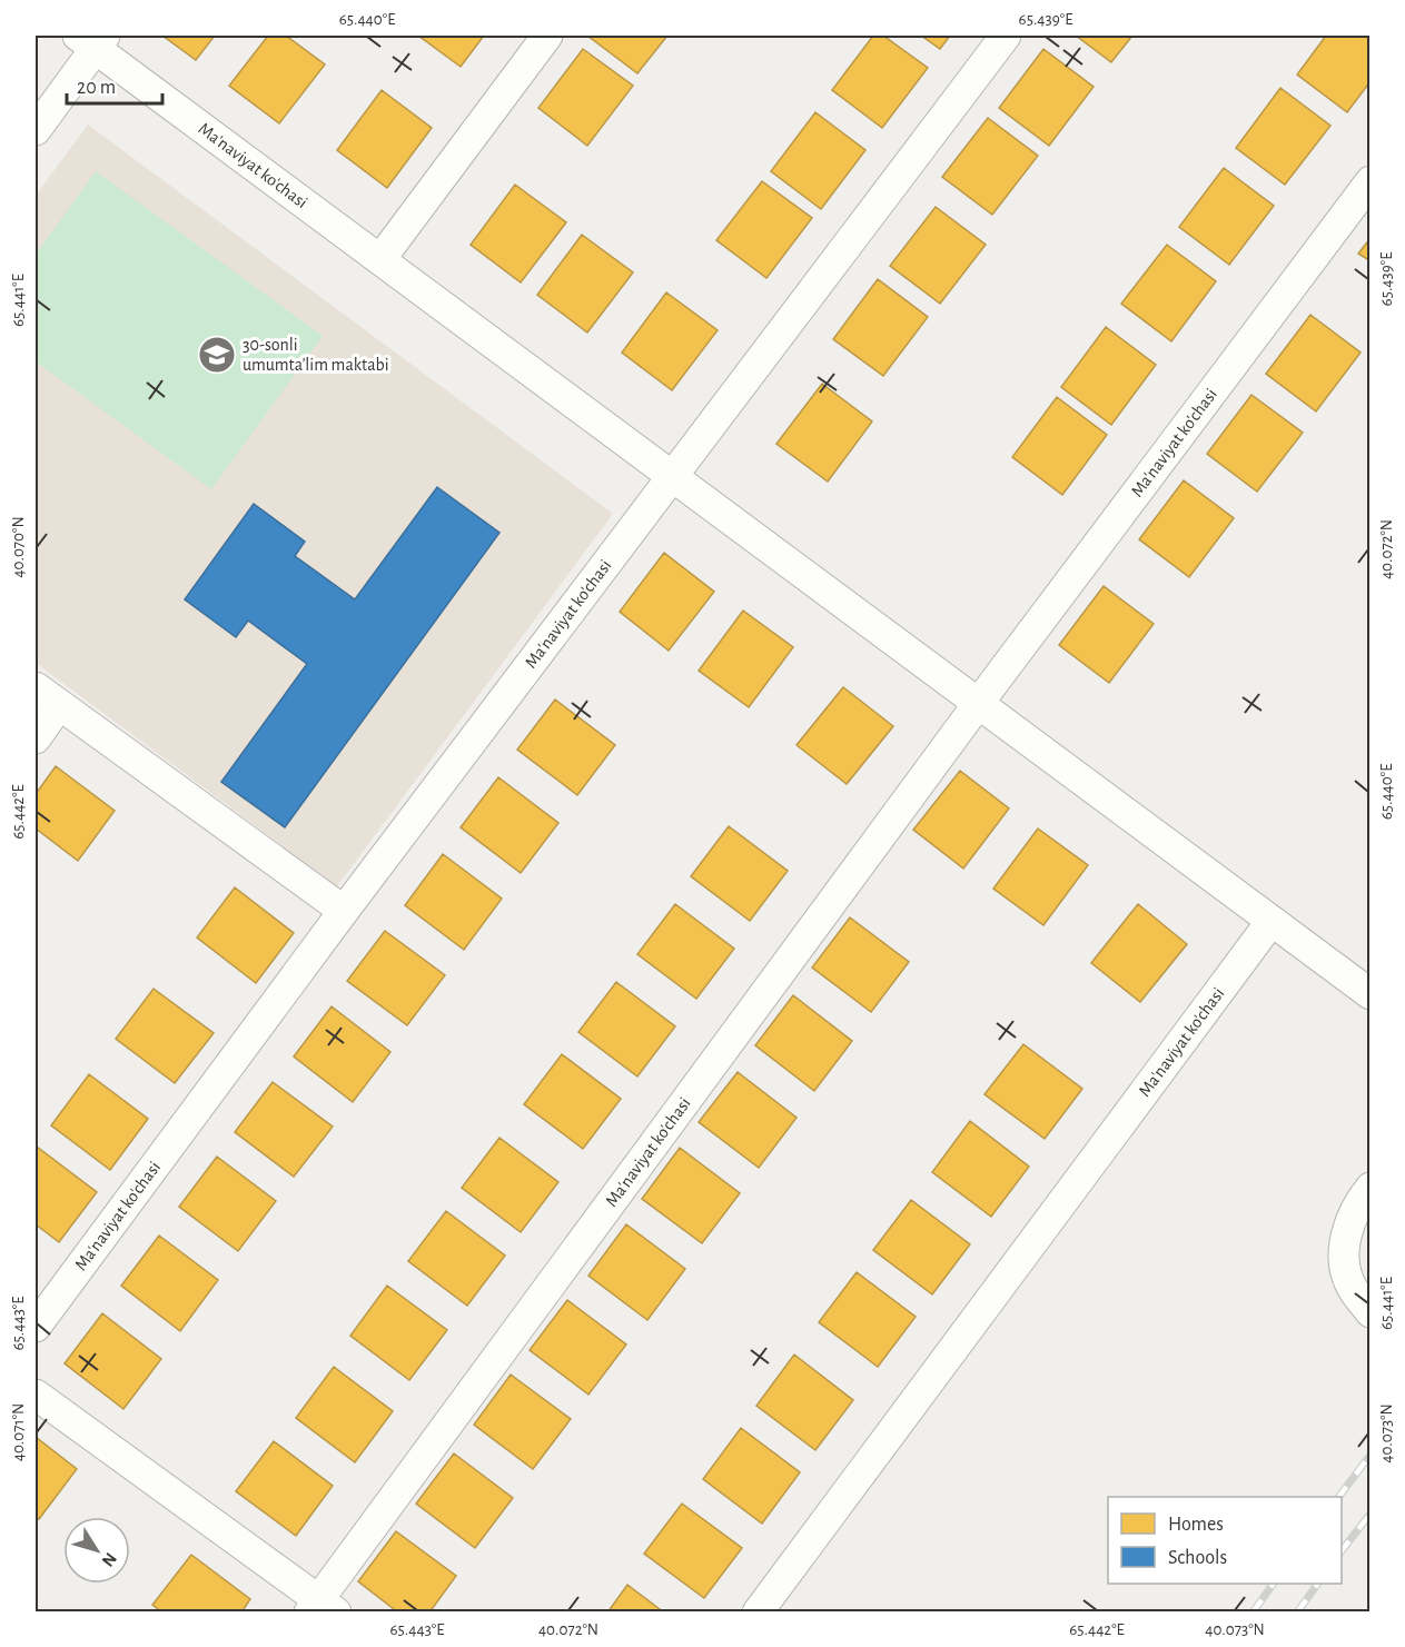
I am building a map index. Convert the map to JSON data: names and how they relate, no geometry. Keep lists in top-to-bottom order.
{
  "streets": {
    "street": ["Ma'naviyat ko'chasi"]
  },
  "places": {
    "school or university": ["30-sonli umumta'lim maktabi"]
  },
  "legend": ["Homes", "Schools"],
  "scale_bar": "20 m",
  "north": "bottom right",
  "coordinates": [
    "65.440°E",
    "65.439°E",
    "65.441°E",
    "40.070°N",
    "40.072°N",
    "65.442°E",
    "65.443°E",
    "40.071°N",
    "40.073°N"
  ]
}
